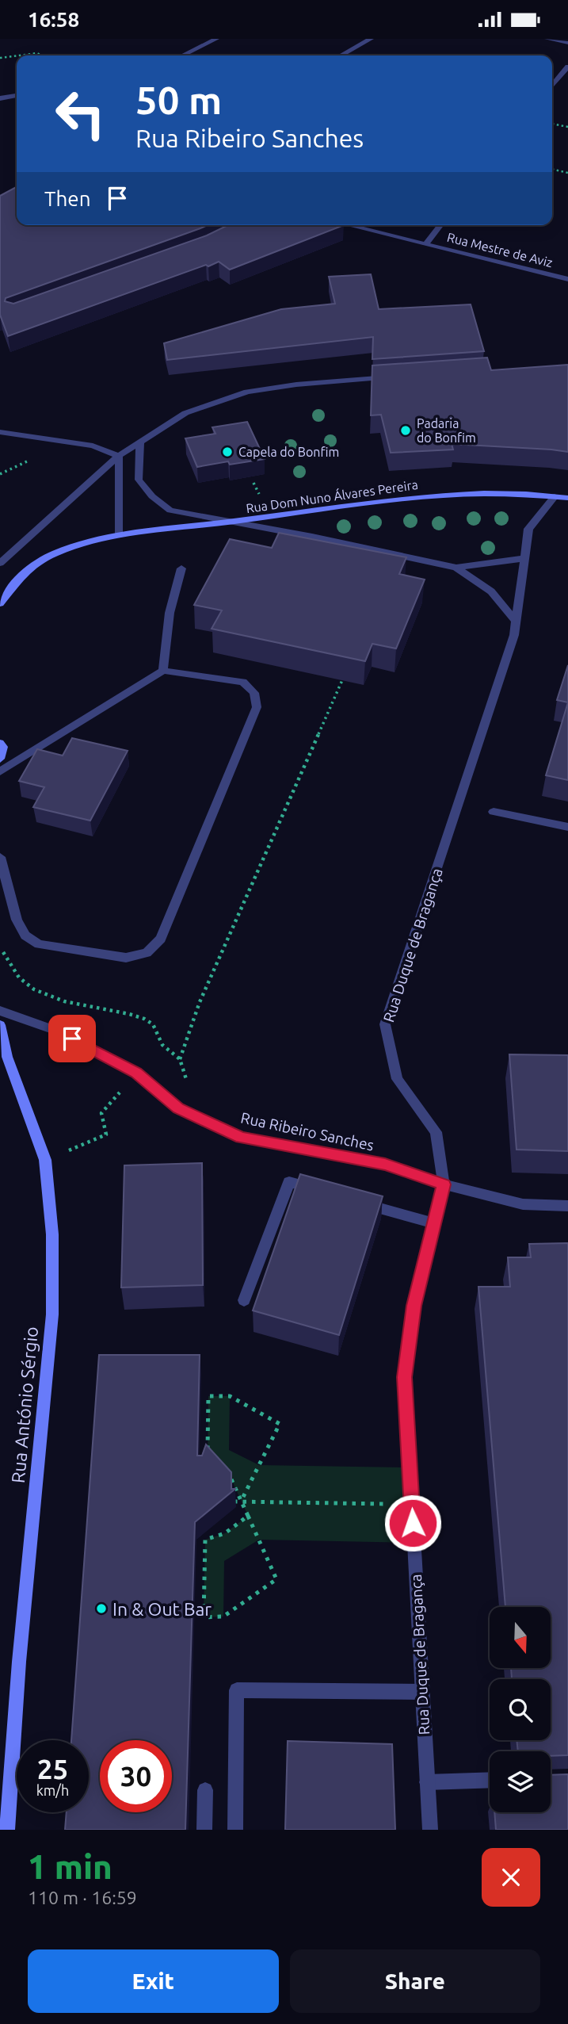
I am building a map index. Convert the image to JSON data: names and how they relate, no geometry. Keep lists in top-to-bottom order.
{
  "streets": {
    "street": [
      "Rua Mestre de Aviz",
      "Rua Dom Nuno Álvares Pereira",
      "Rua Duque de Bragança",
      "Rua Ribeiro Sanches",
      "Rua António Sérgio"
    ]
  },
  "crossings": [
    ["Rua Dom Nuno Álvares Pereira", "Rua Duque de Bragança"],
    ["Rua Duque de Bragança", "Rua Ribeiro Sanches"]
  ],
  "places": ["Padaria do Bonfim", "Capela do Bonfim", "In & Out Bar"],
  "north": "bottom",
  "page": {
    "status": "16:58",
    "turn": ["50 m", "Rua Ribeiro Sanches"],
    "then": "Then",
    "speed": "25 km/h",
    "limit": "30",
    "heading": ["1 min", "110 m · 16:59"],
    "buttons": ["Exit", "Share"]
  }
}
